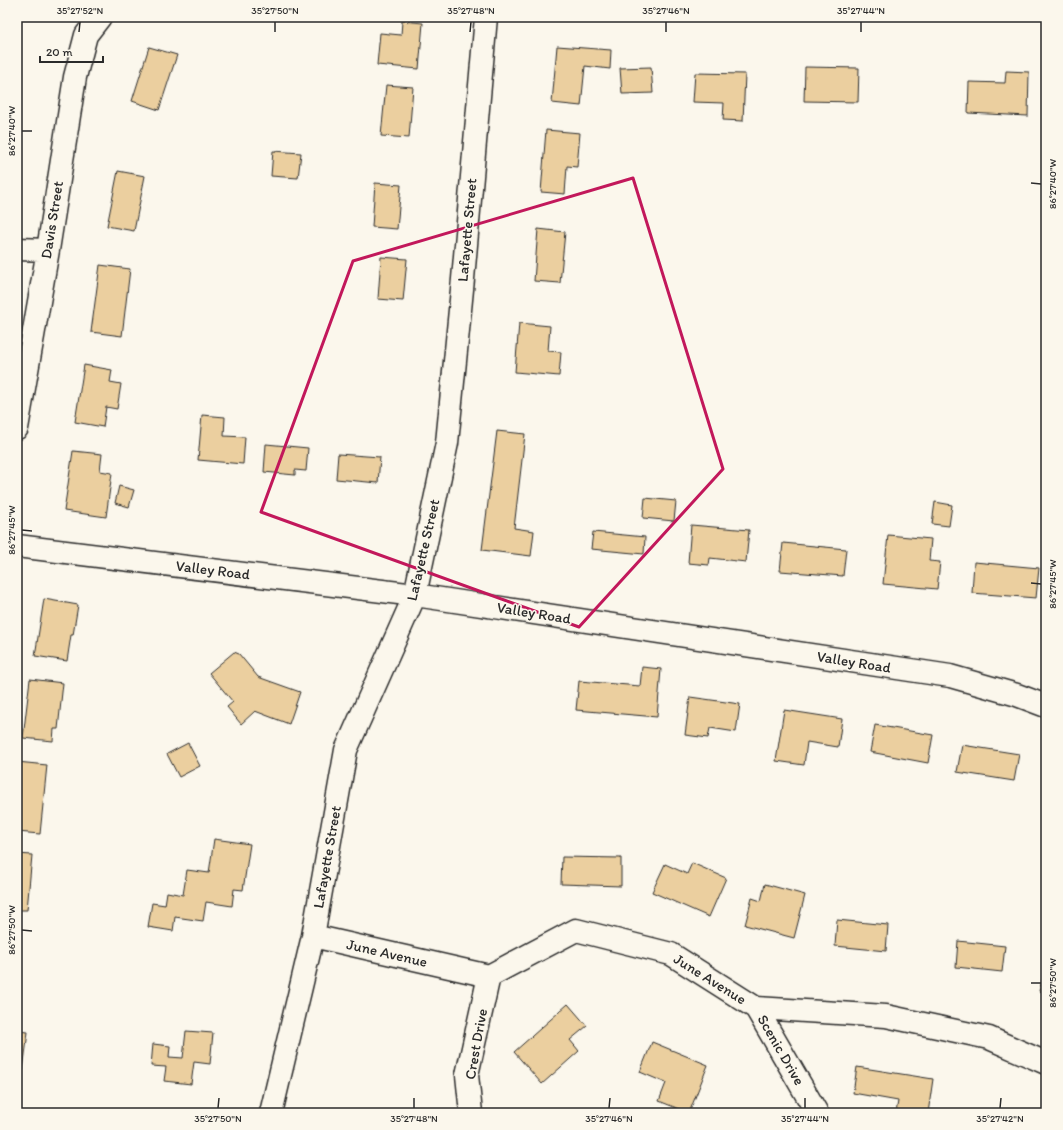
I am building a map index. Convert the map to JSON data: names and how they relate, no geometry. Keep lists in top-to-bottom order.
{
  "streets": {
    "street": [
      "Davis Street",
      "Lafayette Street",
      "Valley Road",
      "June Avenue",
      "Crest Drive",
      "Scenic Drive"
    ]
  },
  "crossings": [
    ["Lafayette Street", "Valley Road"],
    ["Lafayette Street", "June Avenue"],
    ["June Avenue", "Crest Drive"],
    ["June Avenue", "Scenic Drive"]
  ],
  "scale_bar": "20 m",
  "coordinates": [
    "35°27'52\"N",
    "35°27'50\"N",
    "35°27'48\"N",
    "35°27'46\"N",
    "35°27'44\"N",
    "86°27'40\"W",
    "86°27'45\"W",
    "86°27'50\"W",
    "35°27'42\"N"
  ]
}
